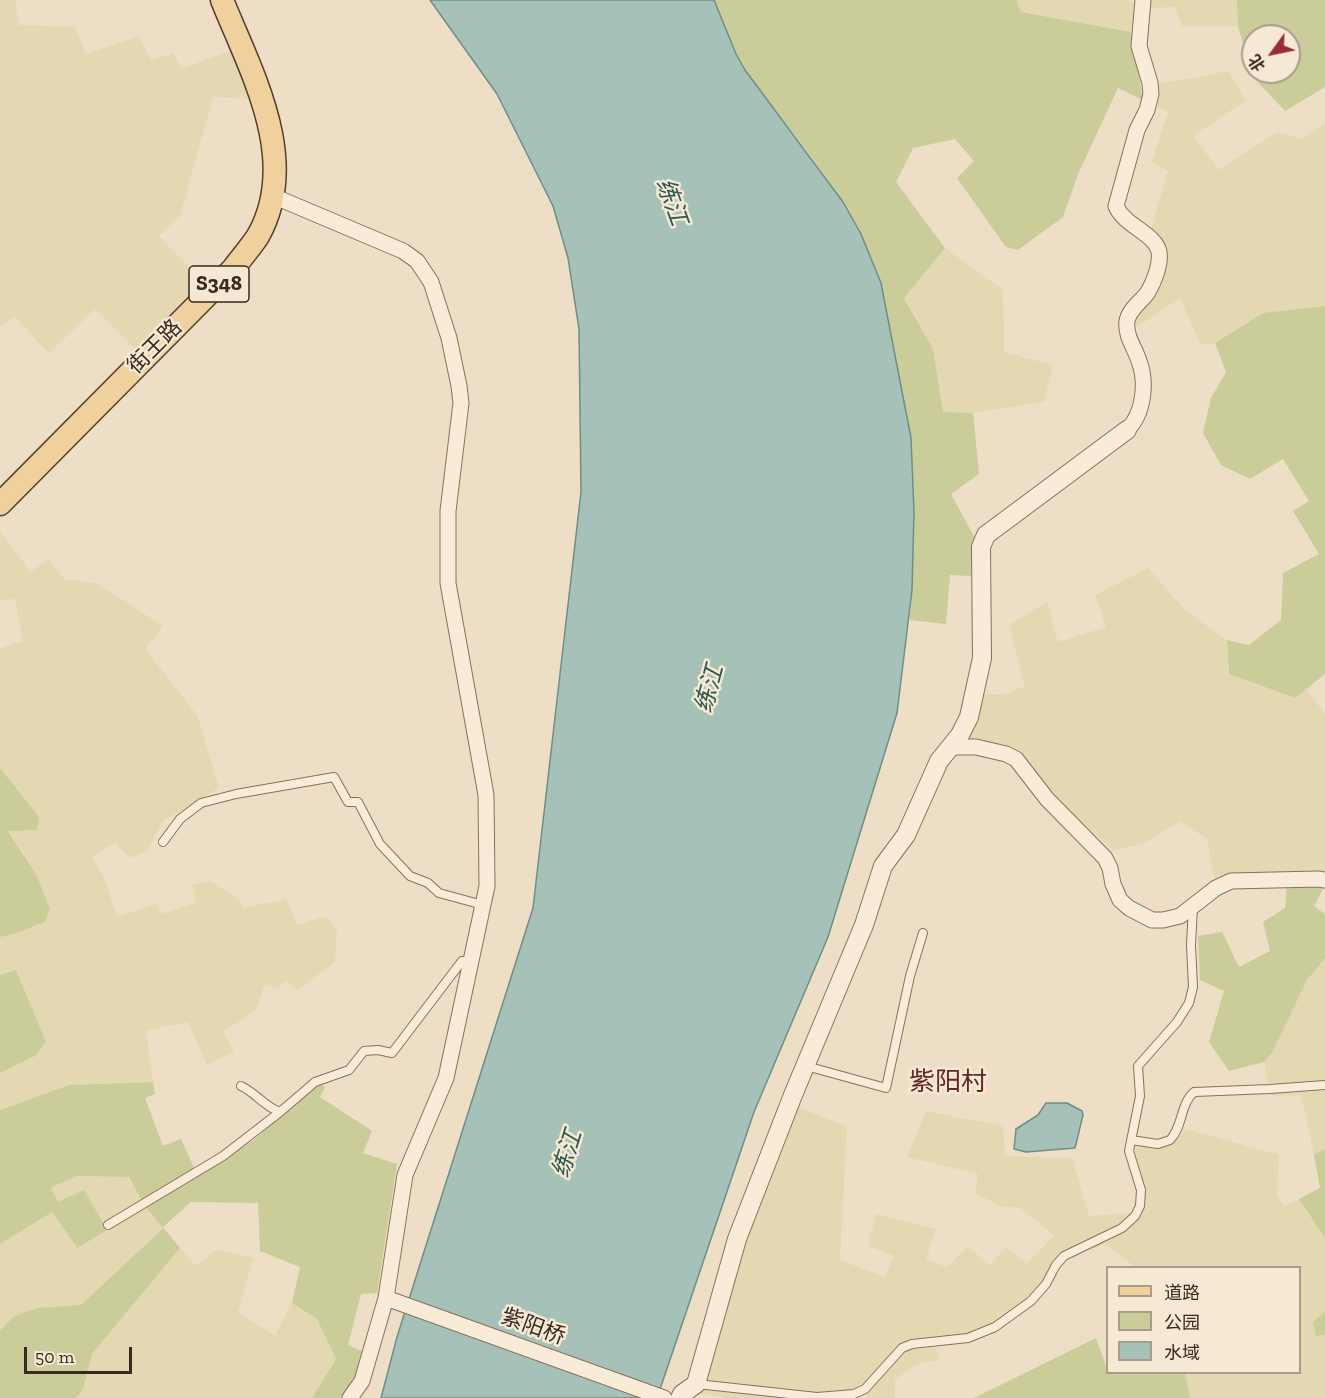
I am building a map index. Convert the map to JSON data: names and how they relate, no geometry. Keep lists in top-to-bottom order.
{
  "streets": {
    "main road": ["S348", "街王路"],
    "street": ["紫阳桥"]
  },
  "districts": ["紫阳村"],
  "water": ["练江"],
  "legend": ["道路", "公园", "水域"],
  "scale_bar": "50 m",
  "north": "bottom left"
}
